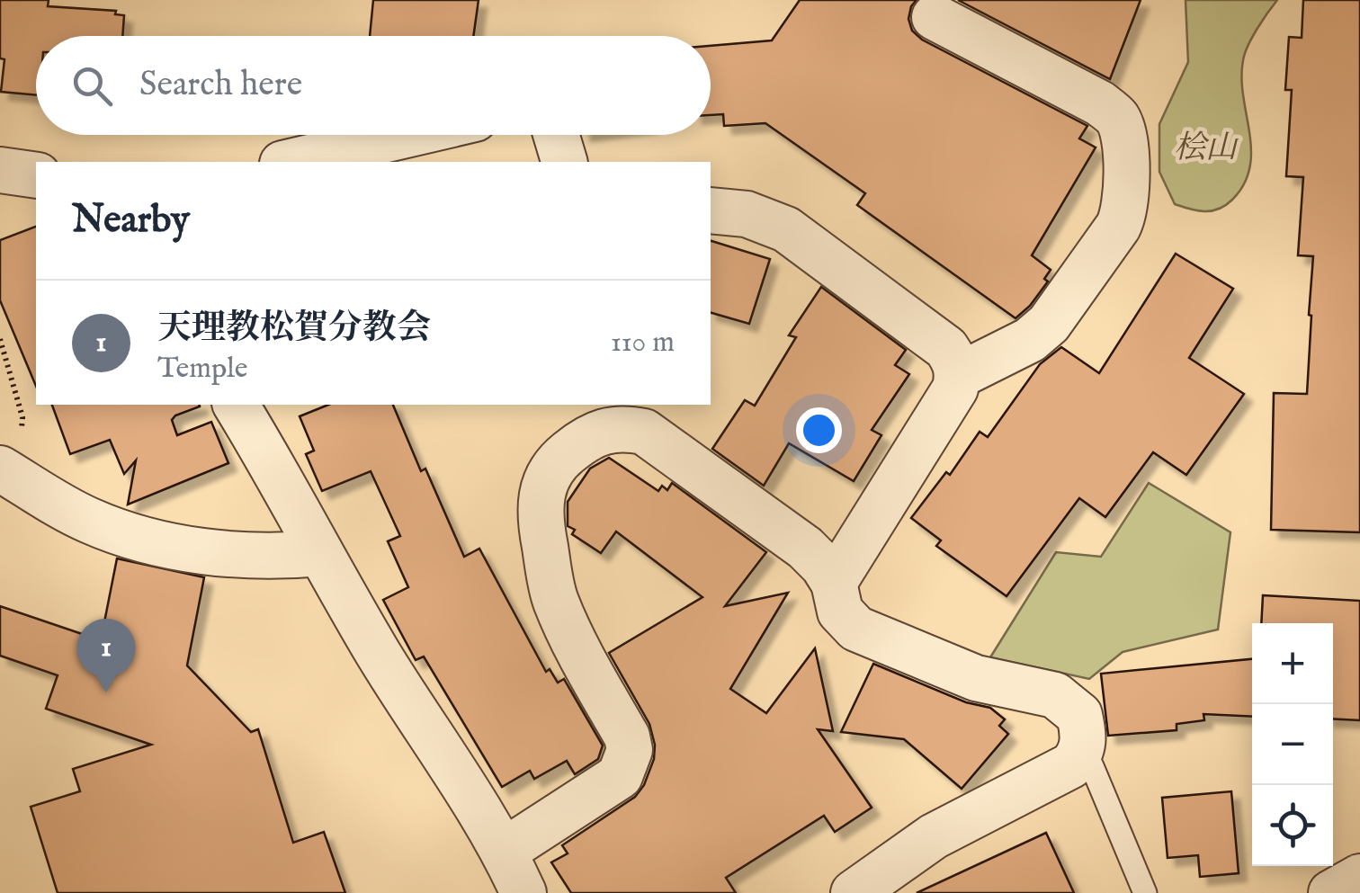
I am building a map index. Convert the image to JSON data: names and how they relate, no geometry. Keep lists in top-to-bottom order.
{
  "parks": ["桧山"],
  "page": {
    "search": "Search here",
    "heading": "Nearby",
    "list": [
      {
        "mark": "1",
        "name": "天理教松賀分教会",
        "note": "Temple",
        "value": "110 m"
      }
    ],
    "pins": "1",
    "map_buttons": ["+", "−"]
  }
}
